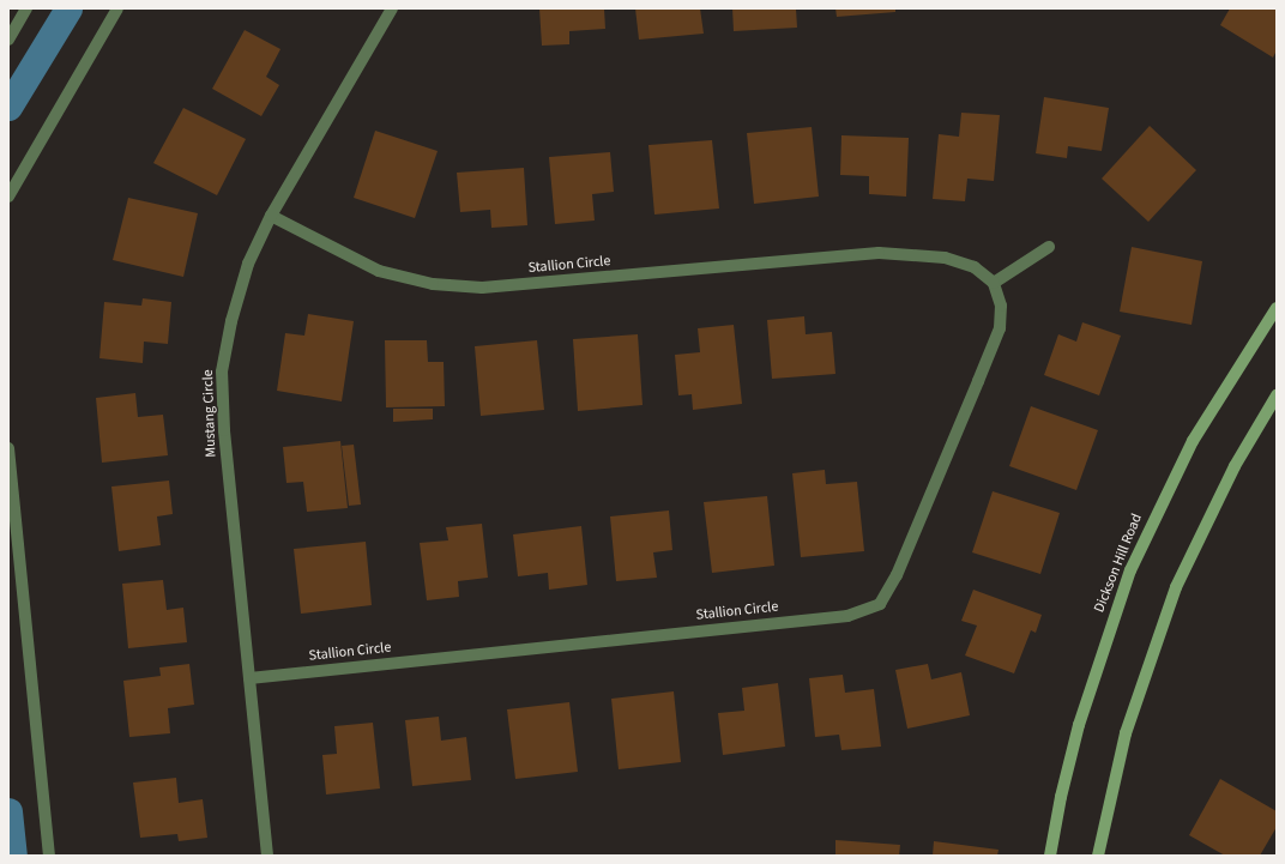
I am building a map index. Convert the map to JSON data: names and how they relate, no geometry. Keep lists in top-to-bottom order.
{
  "streets": {
    "street": ["Stallion Circle", "Mustang Circle", "Dickson Hill Road"]
  },
  "crossings": [
    ["Stallion Circle", "Mustang Circle"]
  ]
}
